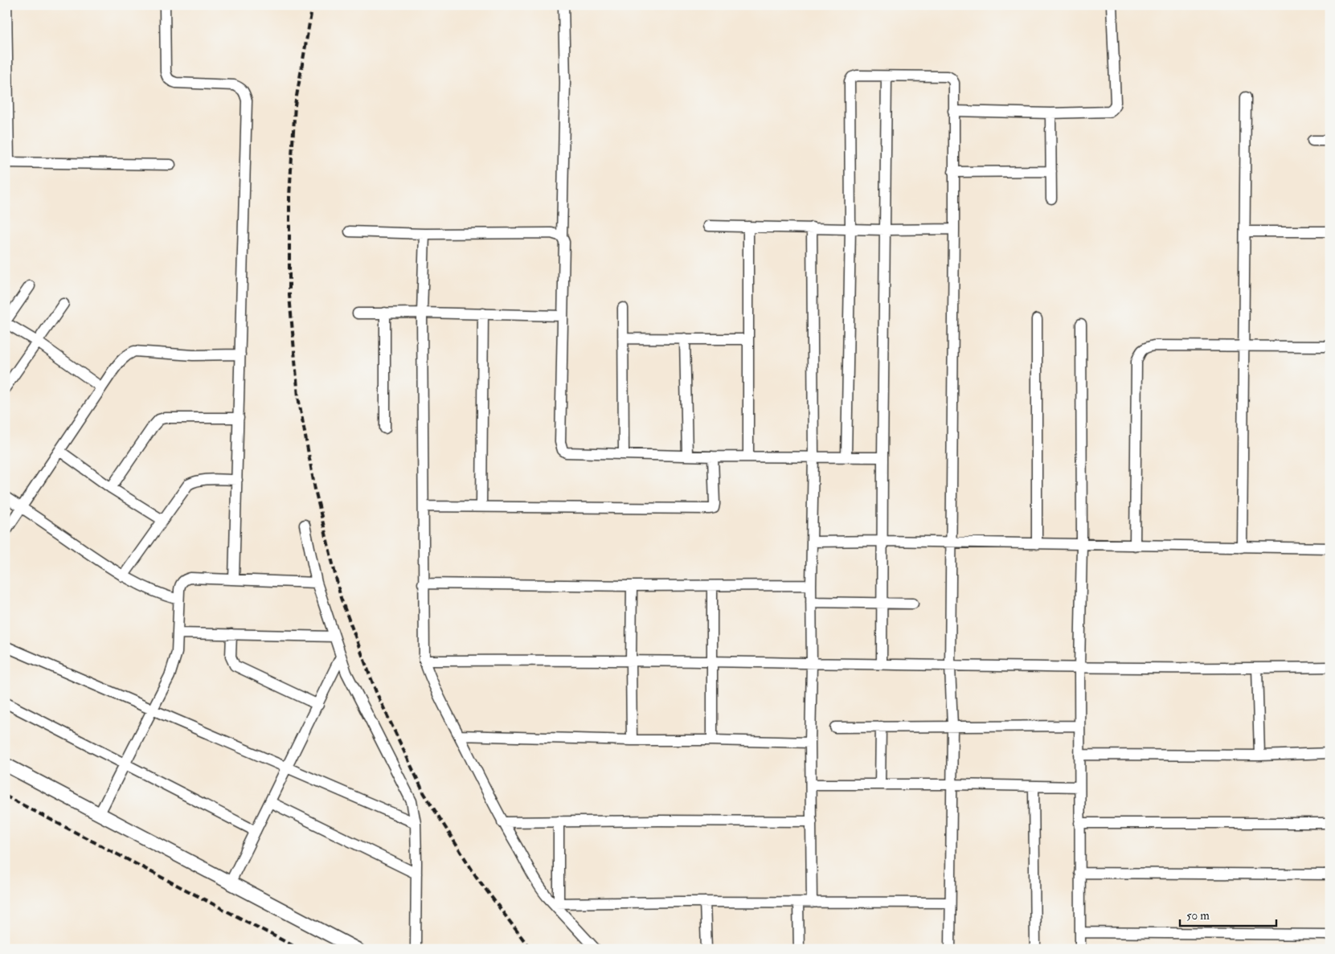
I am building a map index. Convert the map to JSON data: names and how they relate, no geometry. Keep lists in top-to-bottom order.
{
  "scale_bar": "50 m"
}
